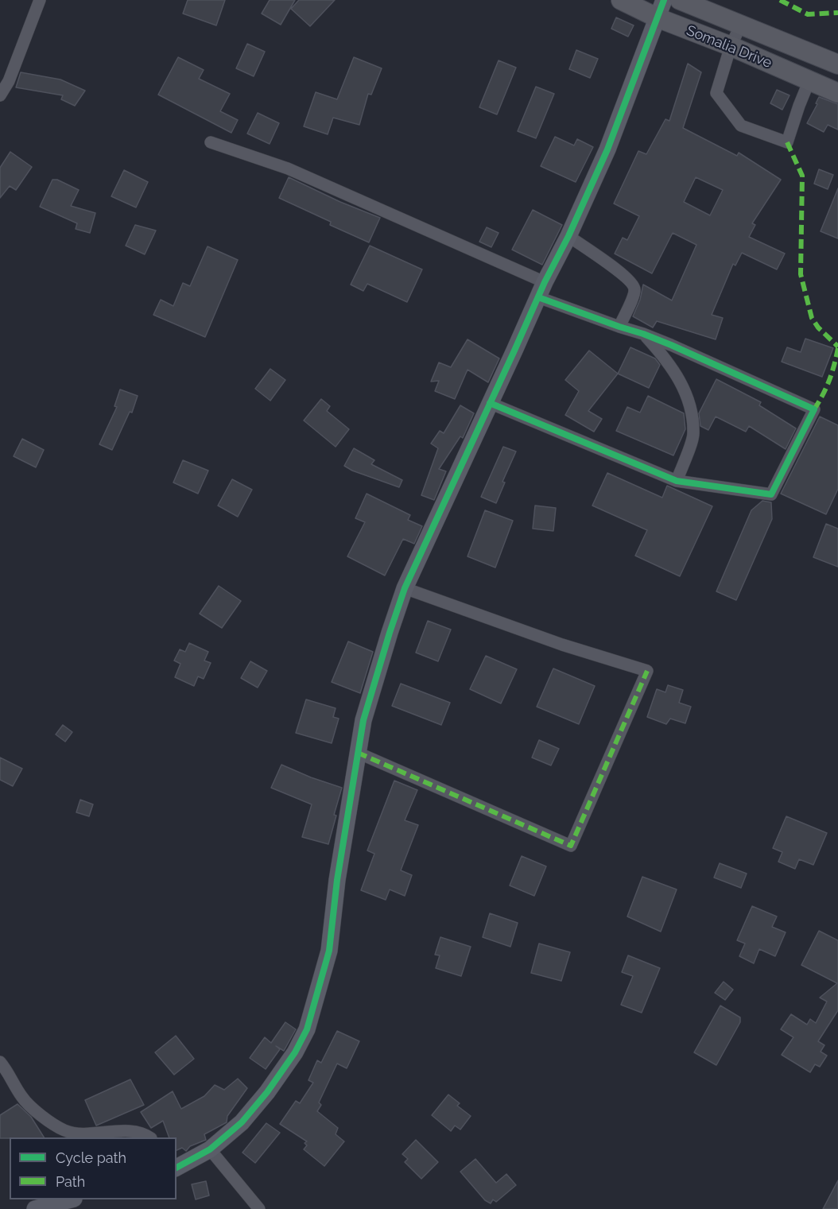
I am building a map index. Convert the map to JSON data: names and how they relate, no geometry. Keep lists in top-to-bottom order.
{
  "streets": {
    "main road": ["Somalia Drive"]
  },
  "legend": ["Cycle path", "Path"]
}
